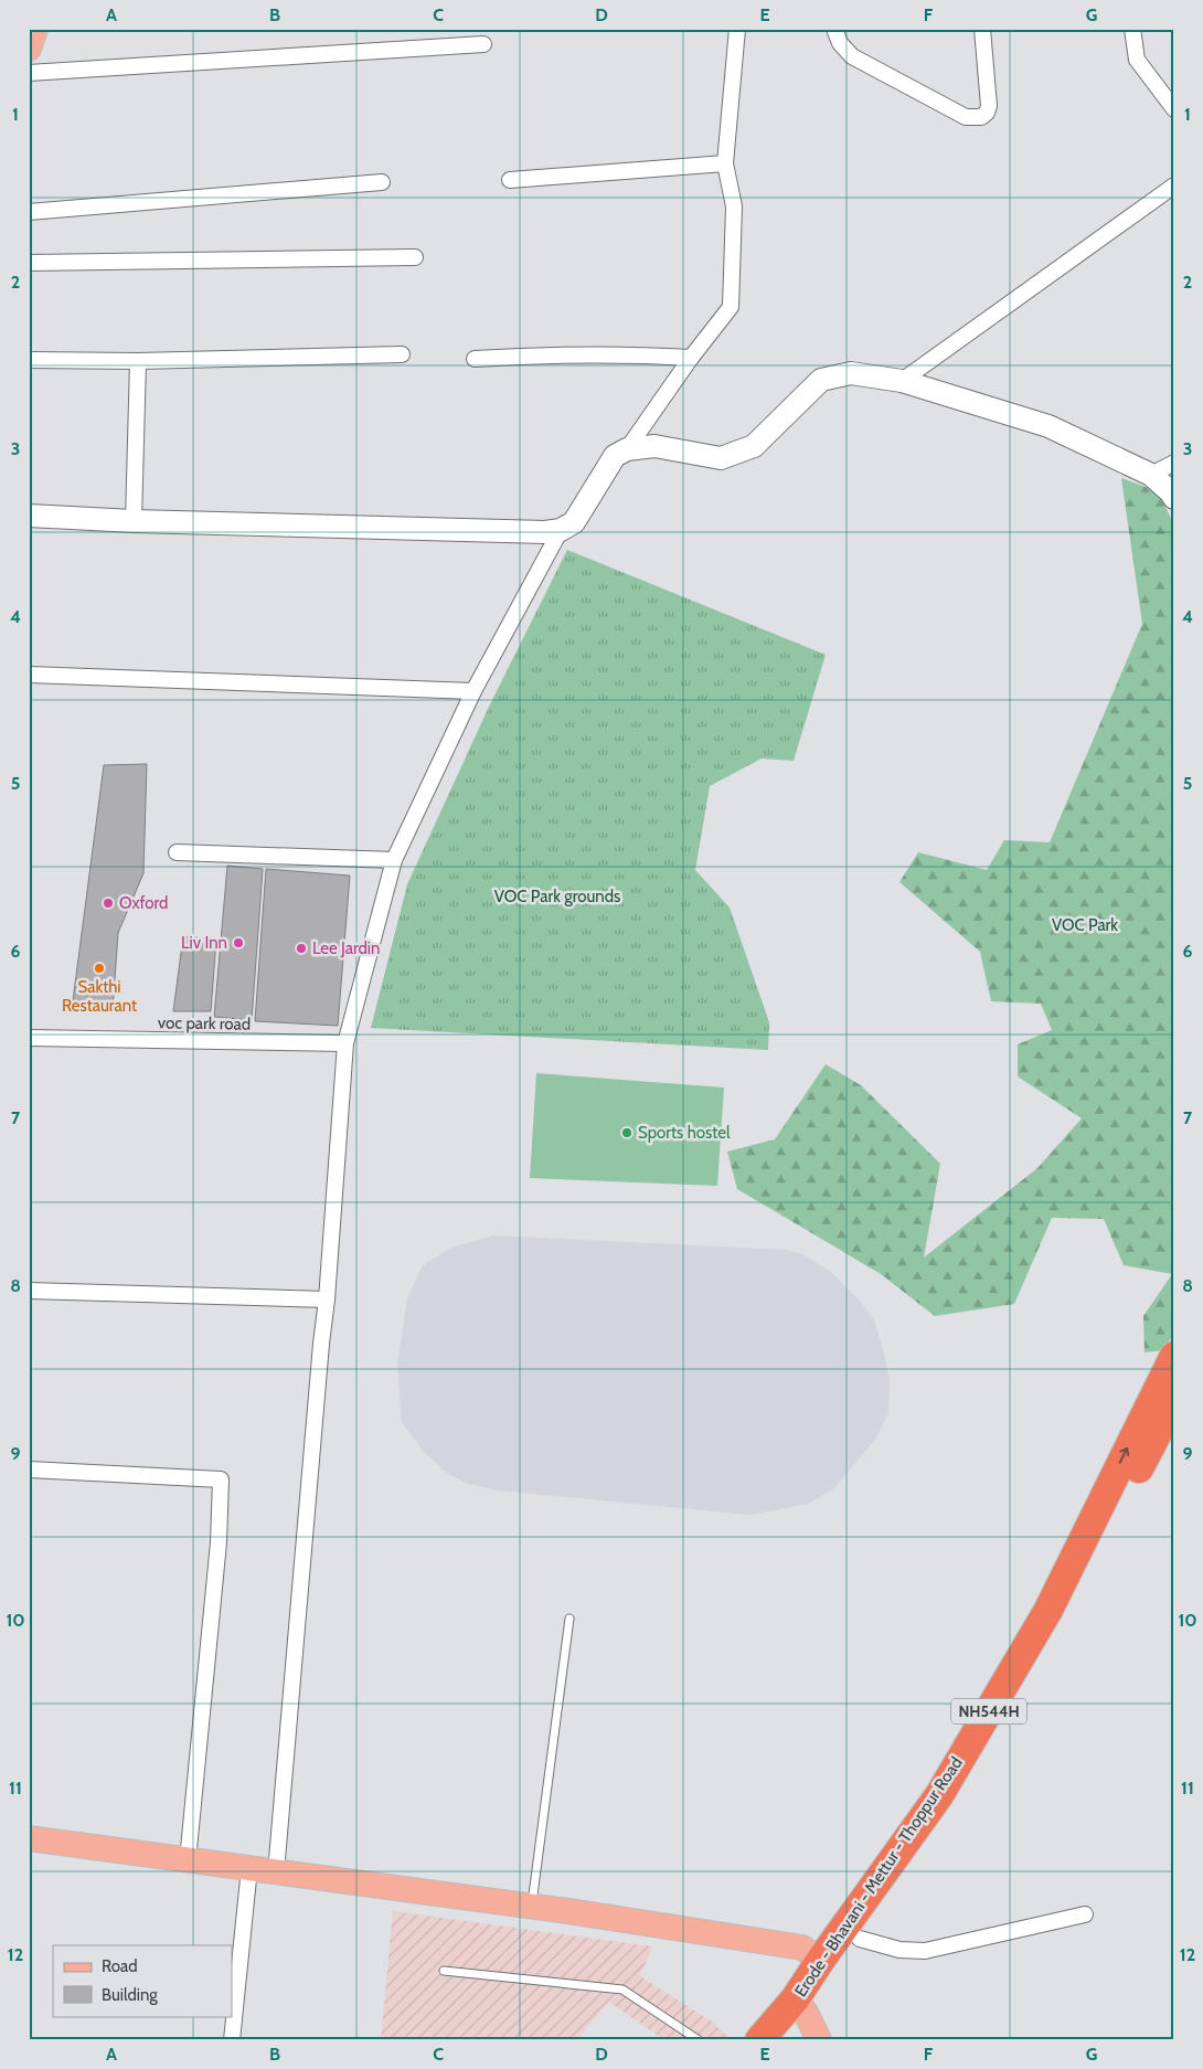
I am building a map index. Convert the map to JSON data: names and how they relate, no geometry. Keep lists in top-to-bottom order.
{
  "streets": {
    "highway": ["NH544H", "Erode - Bhavani - Mettur - Thoppur Road"],
    "street": ["voc park road"]
  },
  "parks": ["VOC Park grounds", "VOC Park"],
  "places": [
    "Oxford",
    "Liv Inn",
    "Lee Jardin",
    "Sakthi Restaurant",
    "Sports hostel"
  ],
  "legend": ["Road", "Building"],
  "grid": {
    "columns": [
      "A",
      "B",
      "C",
      "D",
      "E",
      "F",
      "G"
    ],
    "rows": [
      "1",
      "2",
      "3",
      "4",
      "5",
      "6",
      "7",
      "8",
      "9",
      "10",
      "11",
      "12"
    ]
  }
}
